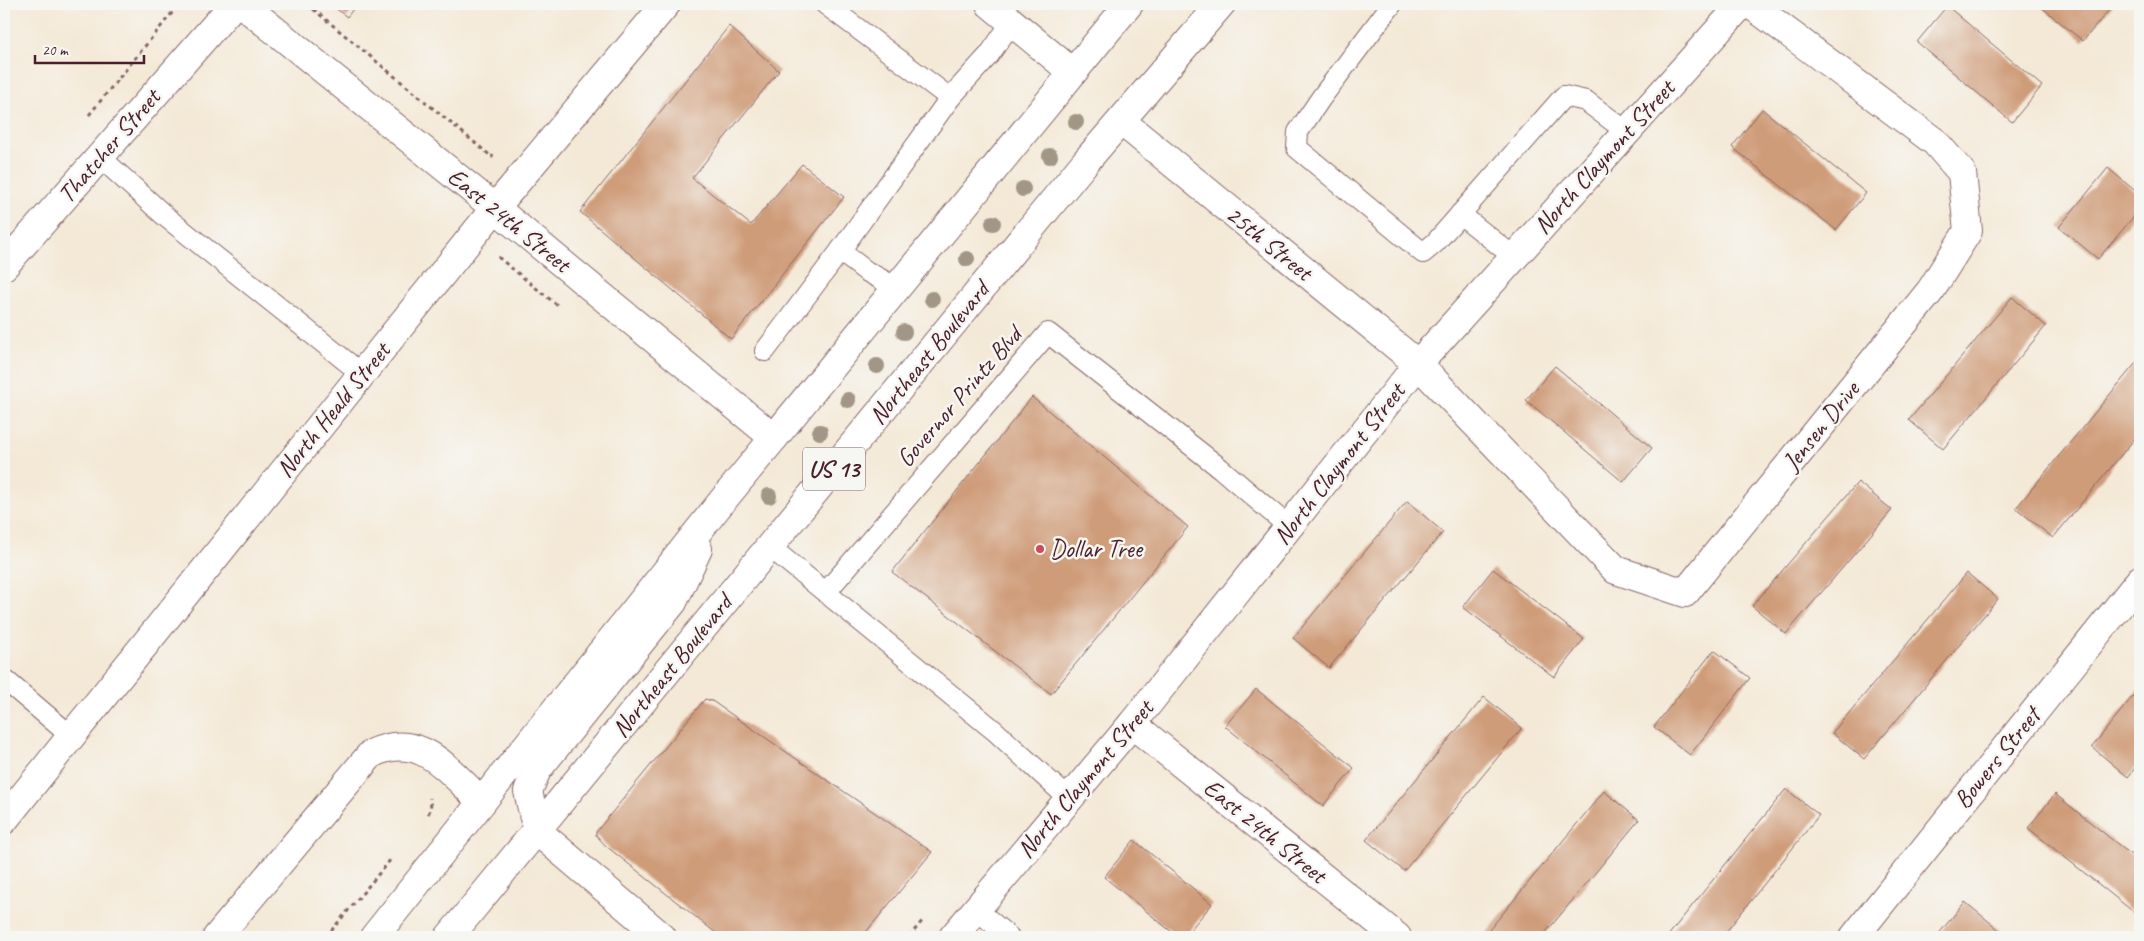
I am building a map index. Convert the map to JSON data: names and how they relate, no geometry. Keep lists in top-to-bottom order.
{
  "streets": {
    "street": [
      "Thatcher Street",
      "North Claymont Street",
      "East 24th Street",
      "25th Street",
      "Northeast Boulevard",
      "North Heald Street",
      "Jensen Drive",
      "US 13",
      "Bowers Street"
    ],
    "lane": ["Governor Printz Blvd"]
  },
  "crossings": [
    ["North Claymont Street", "East 24th Street"],
    ["North Claymont Street", "25th Street"],
    ["North Claymont Street", "Governor Printz Blvd"],
    ["North Claymont Street", "Jensen Drive"],
    ["East 24th Street", "North Heald Street"],
    ["East 24th Street", "US 13"],
    ["25th Street", "Northeast Boulevard"],
    ["25th Street", "Jensen Drive"]
  ],
  "places": ["Dollar Tree"],
  "scale_bar": "20 m"
}
